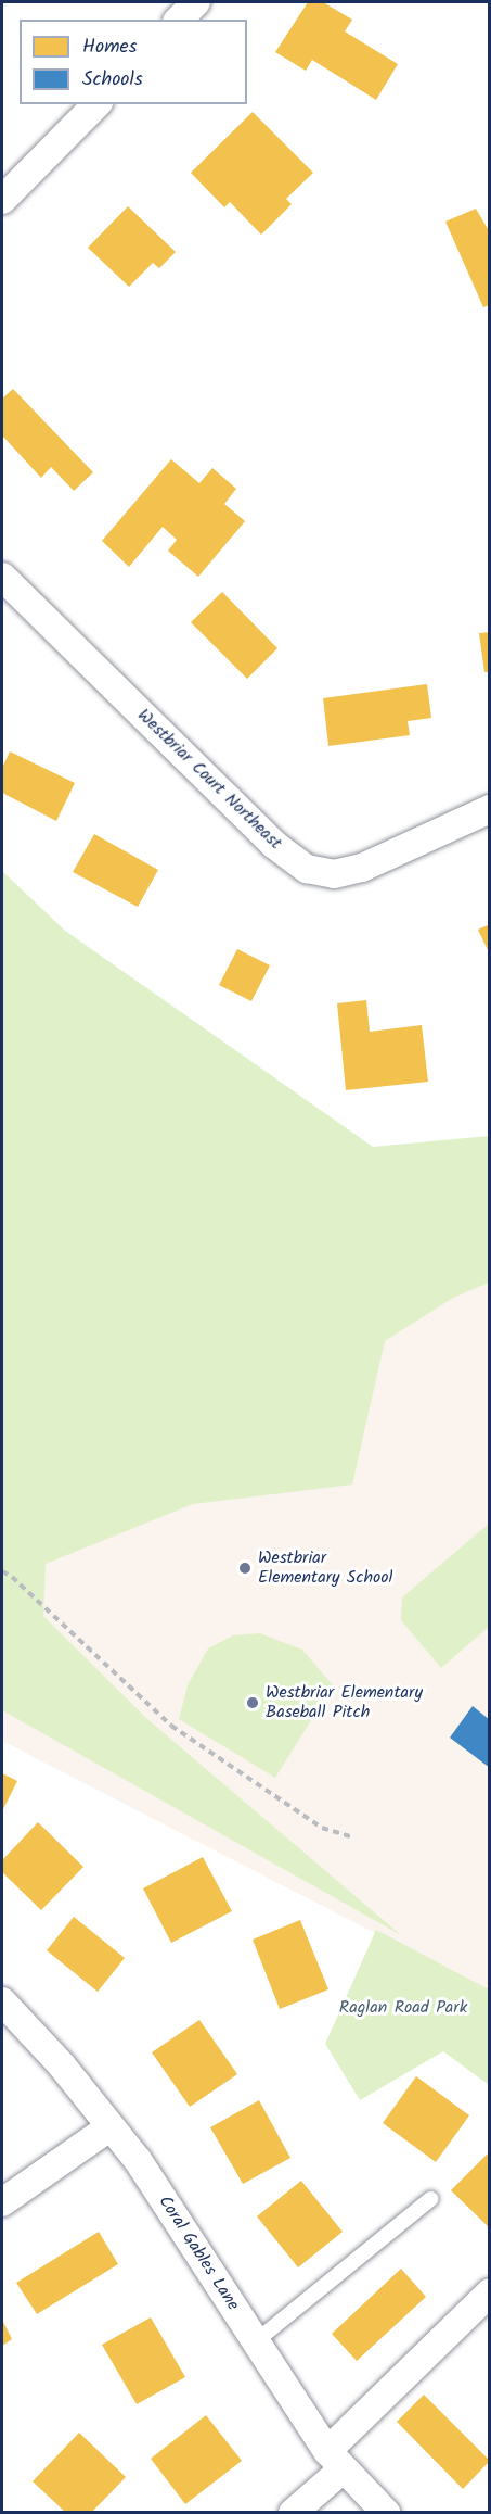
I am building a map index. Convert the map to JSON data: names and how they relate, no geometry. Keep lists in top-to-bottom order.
{
  "streets": {
    "street": ["Westbriar Court Northeast", "Coral Gables Lane"]
  },
  "parks": ["Raglan Road Park"],
  "places": ["Westbriar Elementary School", "Westbriar Elementary Baseball Pitch"],
  "legend": ["Homes", "Schools"]
}
